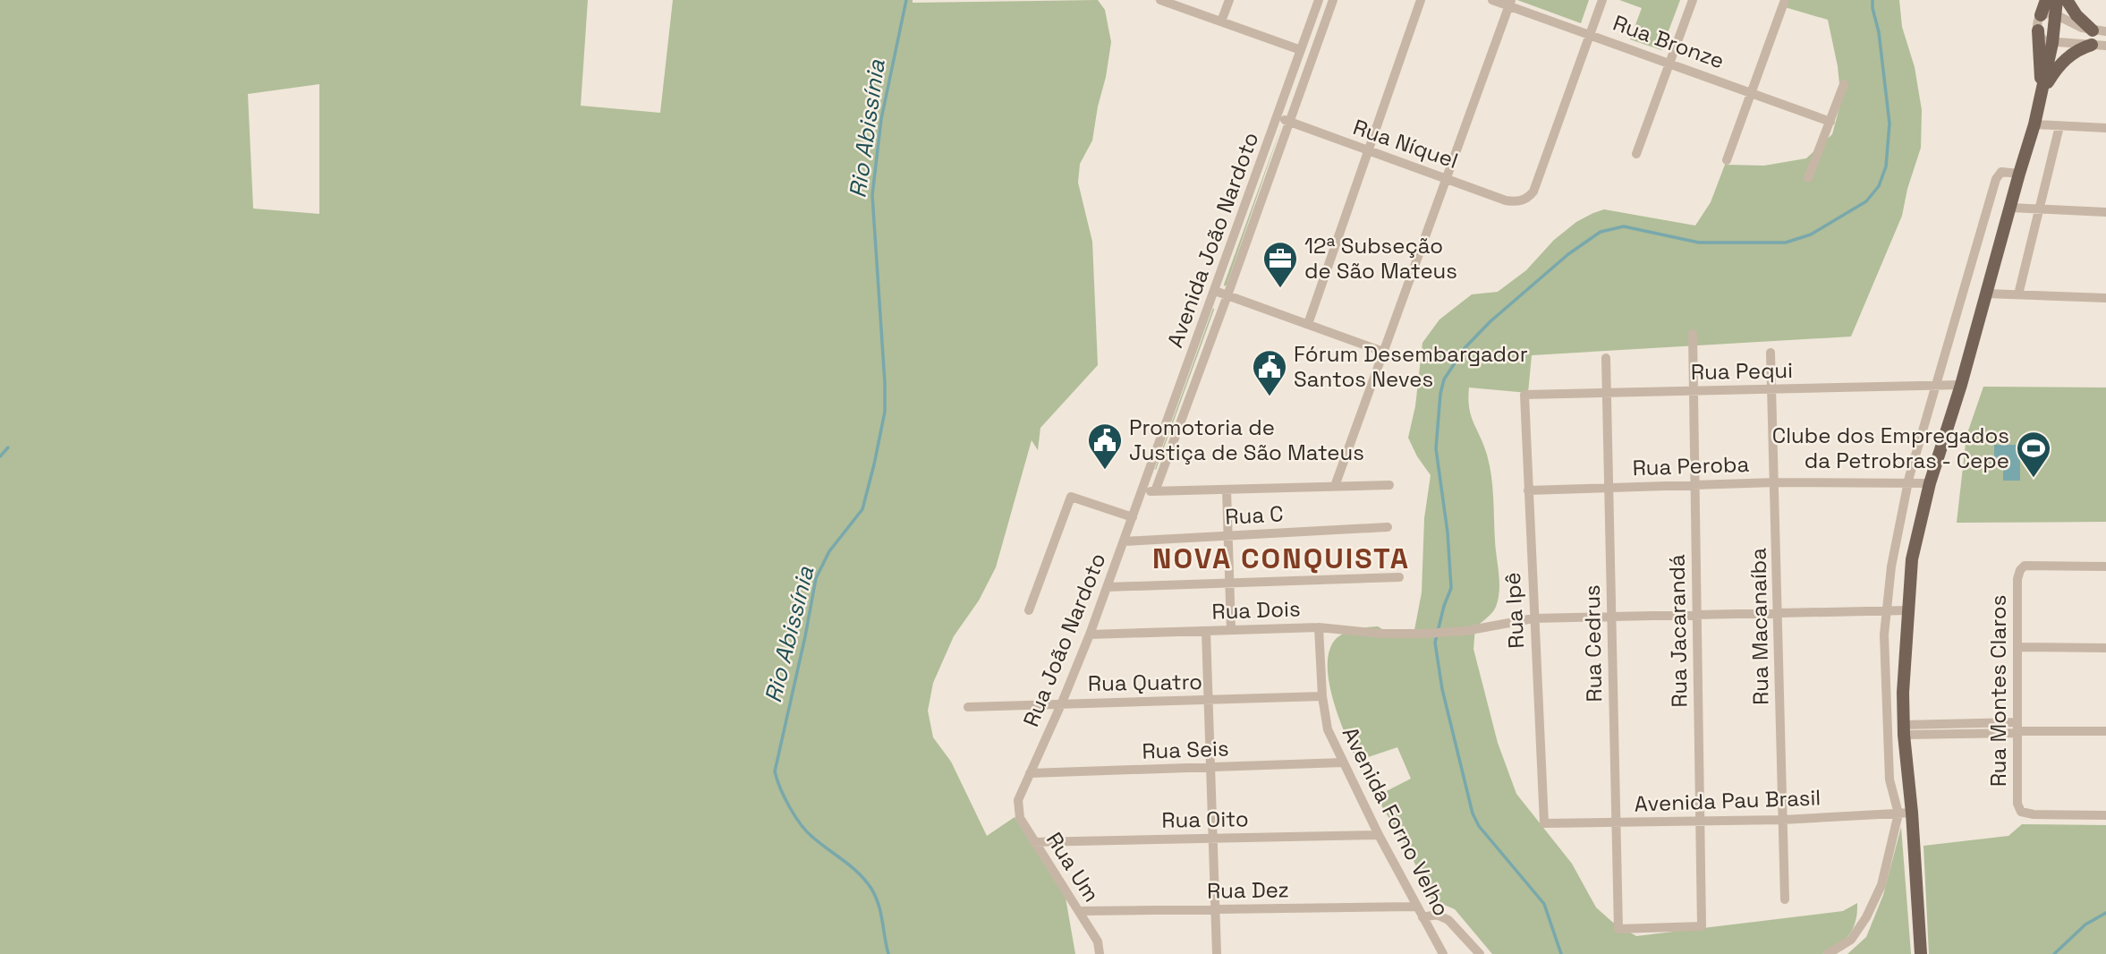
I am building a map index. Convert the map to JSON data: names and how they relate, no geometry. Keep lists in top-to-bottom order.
{
  "streets": {
    "street": [
      "Rua Bronze",
      "Rua Níquel",
      "Avenida João Nardoto",
      "Rua Pequi",
      "Rua Peroba",
      "Rua C",
      "Rua Dois",
      "Rua Ipê",
      "Rua Macanaíba",
      "Rua Jacarandá",
      "Rua João Nardoto",
      "Rua Cedrus",
      "Rua Quatro",
      "Rua Montes Claros",
      "Rua Seis",
      "Avenida Pau Brasil",
      "Rua Oito",
      "Avenida Forno Velho",
      "Rua Um",
      "Rua Dez"
    ]
  },
  "crossings": [
    ["Rua Bronze", "Rua Níquel"],
    ["Rua Níquel", "Avenida João Nardoto"],
    ["Avenida João Nardoto", "Rua João Nardoto"],
    ["Rua Pequi", "Rua Ipê"],
    ["Rua Pequi", "Rua Macanaíba"],
    ["Rua Pequi", "Rua Jacarandá"],
    ["Rua Pequi", "Rua Cedrus"],
    ["Rua Peroba", "Rua Ipê"],
    ["Rua Peroba", "Rua Macanaíba"],
    ["Rua Peroba", "Rua Jacarandá"],
    ["Rua Peroba", "Rua Cedrus"],
    ["Rua C", "Rua João Nardoto"],
    ["Rua Dois", "Rua Ipê"],
    ["Rua Dois", "Rua João Nardoto"],
    ["Rua Dois", "Avenida Forno Velho"],
    ["Rua Ipê", "Avenida Pau Brasil"],
    ["Rua Macanaíba", "Avenida Pau Brasil"],
    ["Rua Jacarandá", "Rua Cedrus"],
    ["Rua Jacarandá", "Avenida Pau Brasil"],
    ["Rua João Nardoto", "Rua Quatro"],
    ["Rua João Nardoto", "Rua Seis"],
    ["Rua João Nardoto", "Rua Um"],
    ["Rua Cedrus", "Avenida Pau Brasil"],
    ["Rua Quatro", "Avenida Forno Velho"],
    ["Rua Seis", "Avenida Forno Velho"],
    ["Rua Oito", "Avenida Forno Velho"],
    ["Rua Oito", "Rua Um"],
    ["Avenida Forno Velho", "Rua Dez"],
    ["Rua Um", "Rua Dez"]
  ],
  "districts": ["NOVA CONQUISTA"],
  "water": ["Rio Abissínia"],
  "places": {
    "office": ["12ª Subseção de São Mateus"],
    "public building": ["Fórum Desembargador Santos Neves", "Promotoria de Justiça de São Mateus"],
    "sports": ["Clube dos Empregados da Petrobras - Cepe"]
  }
}
